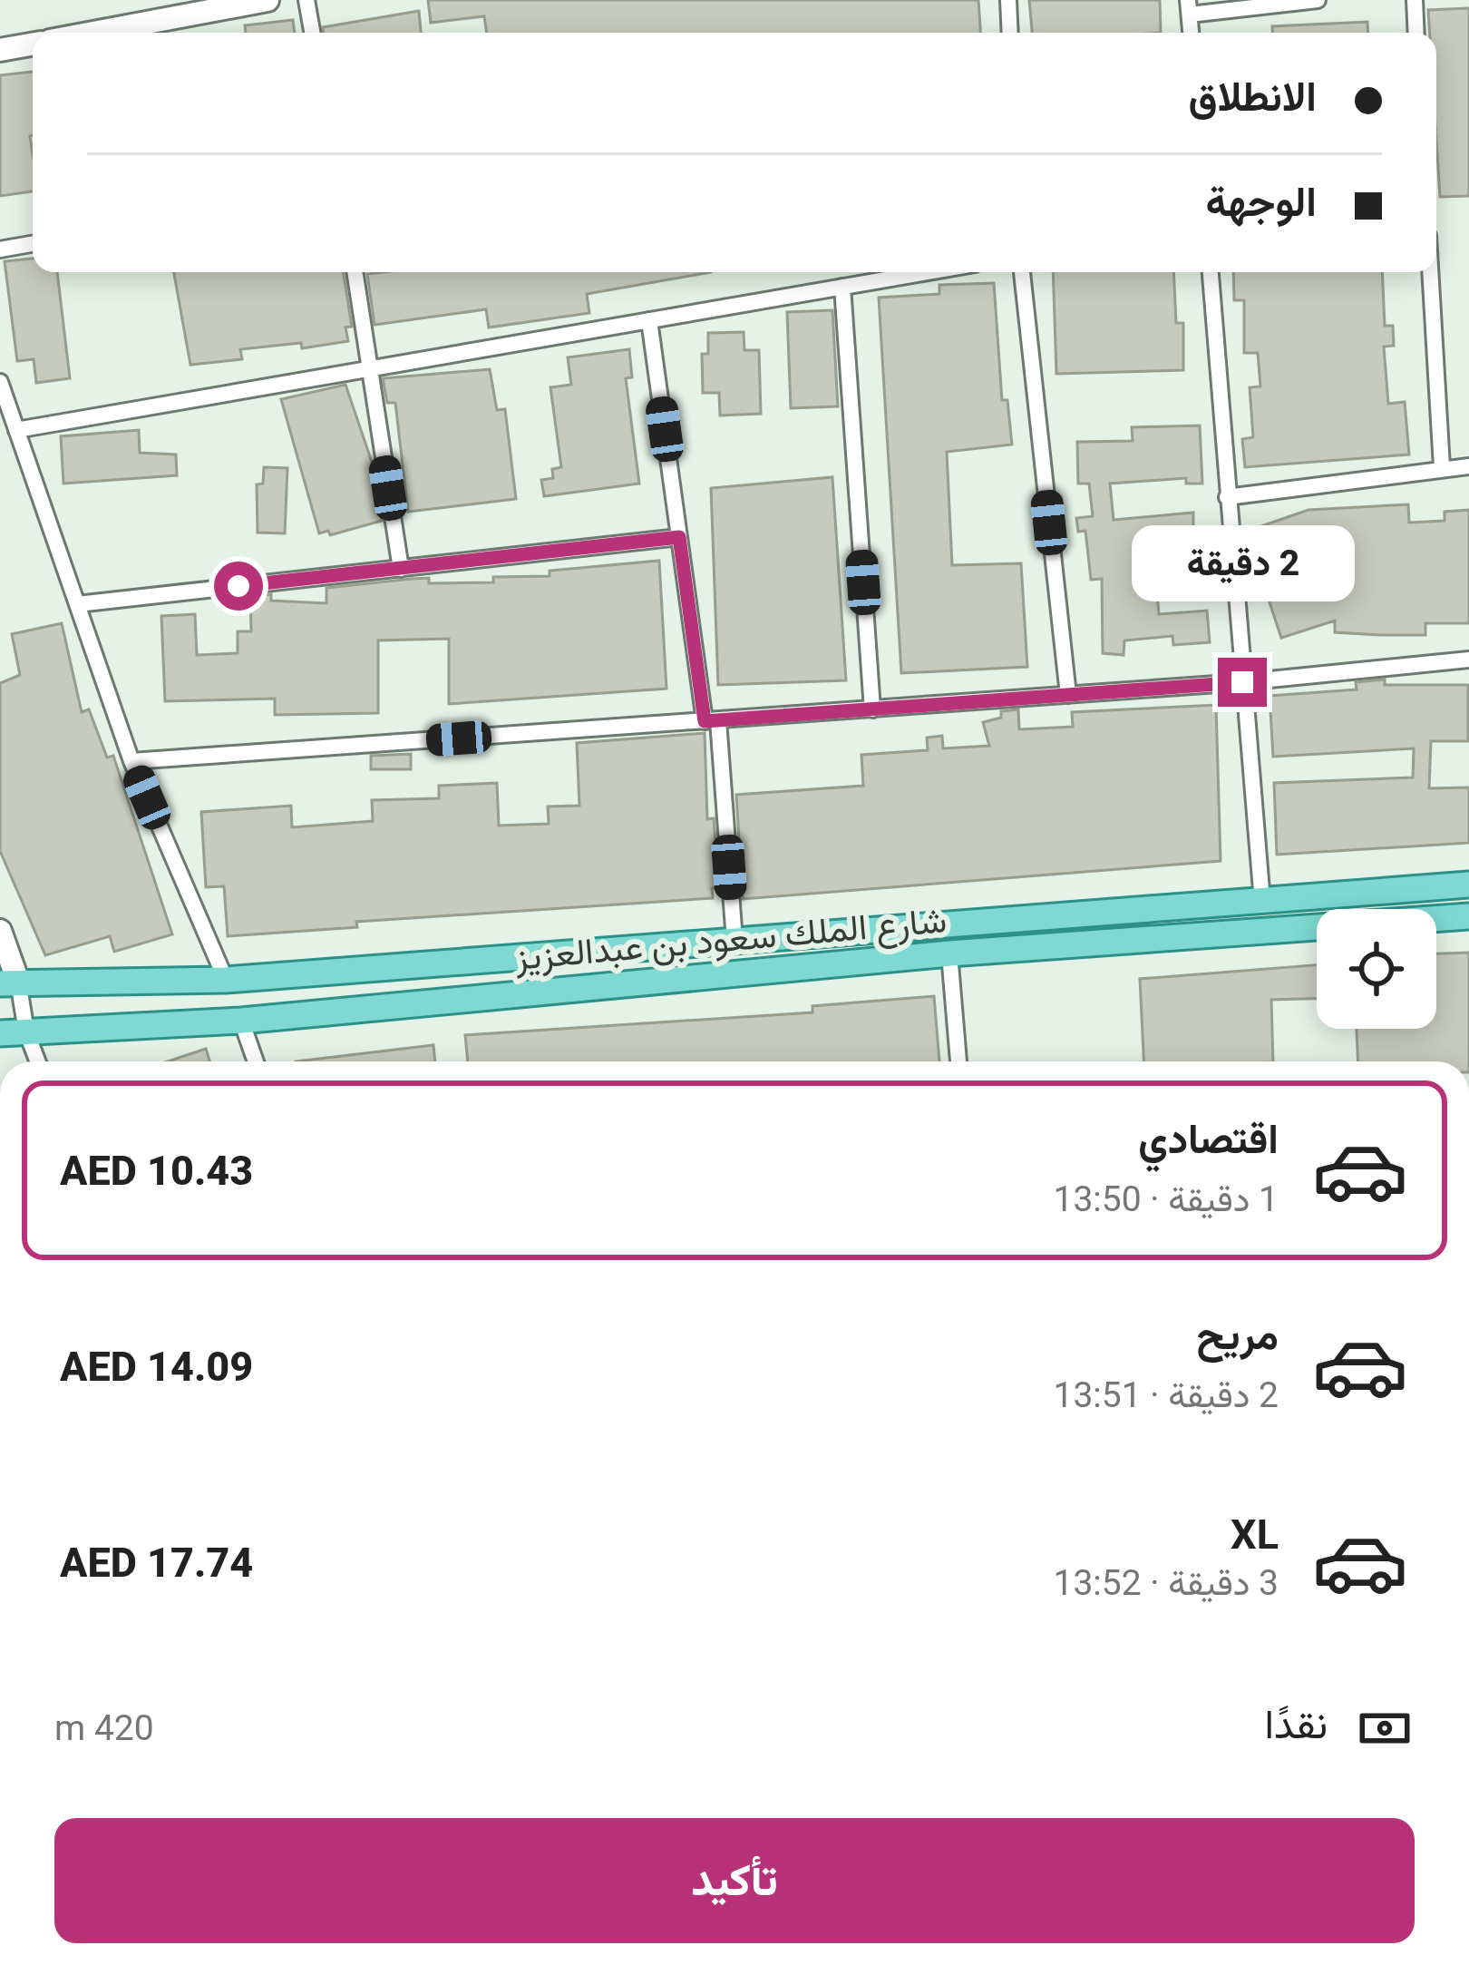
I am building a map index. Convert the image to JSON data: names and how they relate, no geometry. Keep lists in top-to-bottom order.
{
  "streets": {
    "main road": ["شارع الملك سعود بن عبدالعزيز"]
  },
  "page": {
    "banner": ["الانطلاق", "الوجهة"],
    "bubble": "2 دقيقة",
    "list": [
      {
        "name": "اقتصادي",
        "note": "1 دقيقة · 13:50",
        "value": "AED 10.43"
      },
      {
        "name": "مريح",
        "note": "2 دقيقة · 13:51",
        "value": "AED 14.09"
      },
      {
        "name": "XL",
        "note": "3 دقيقة · 13:52",
        "value": "AED 17.74"
      }
    ],
    "pay": ["نقدًا", "420 m"],
    "buttons": "تأكيد"
  }
}
